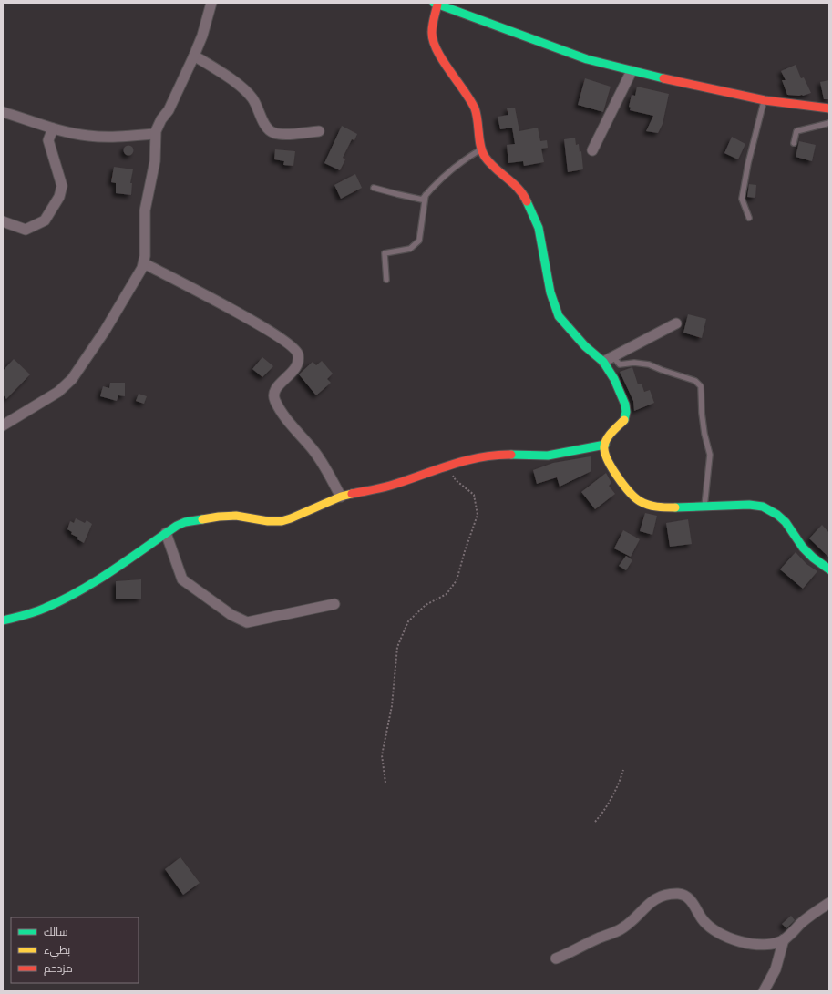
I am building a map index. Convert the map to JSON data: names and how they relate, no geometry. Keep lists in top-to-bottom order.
{
  "legend": ["سالك", "بطيء", "مزدحم"]
}
